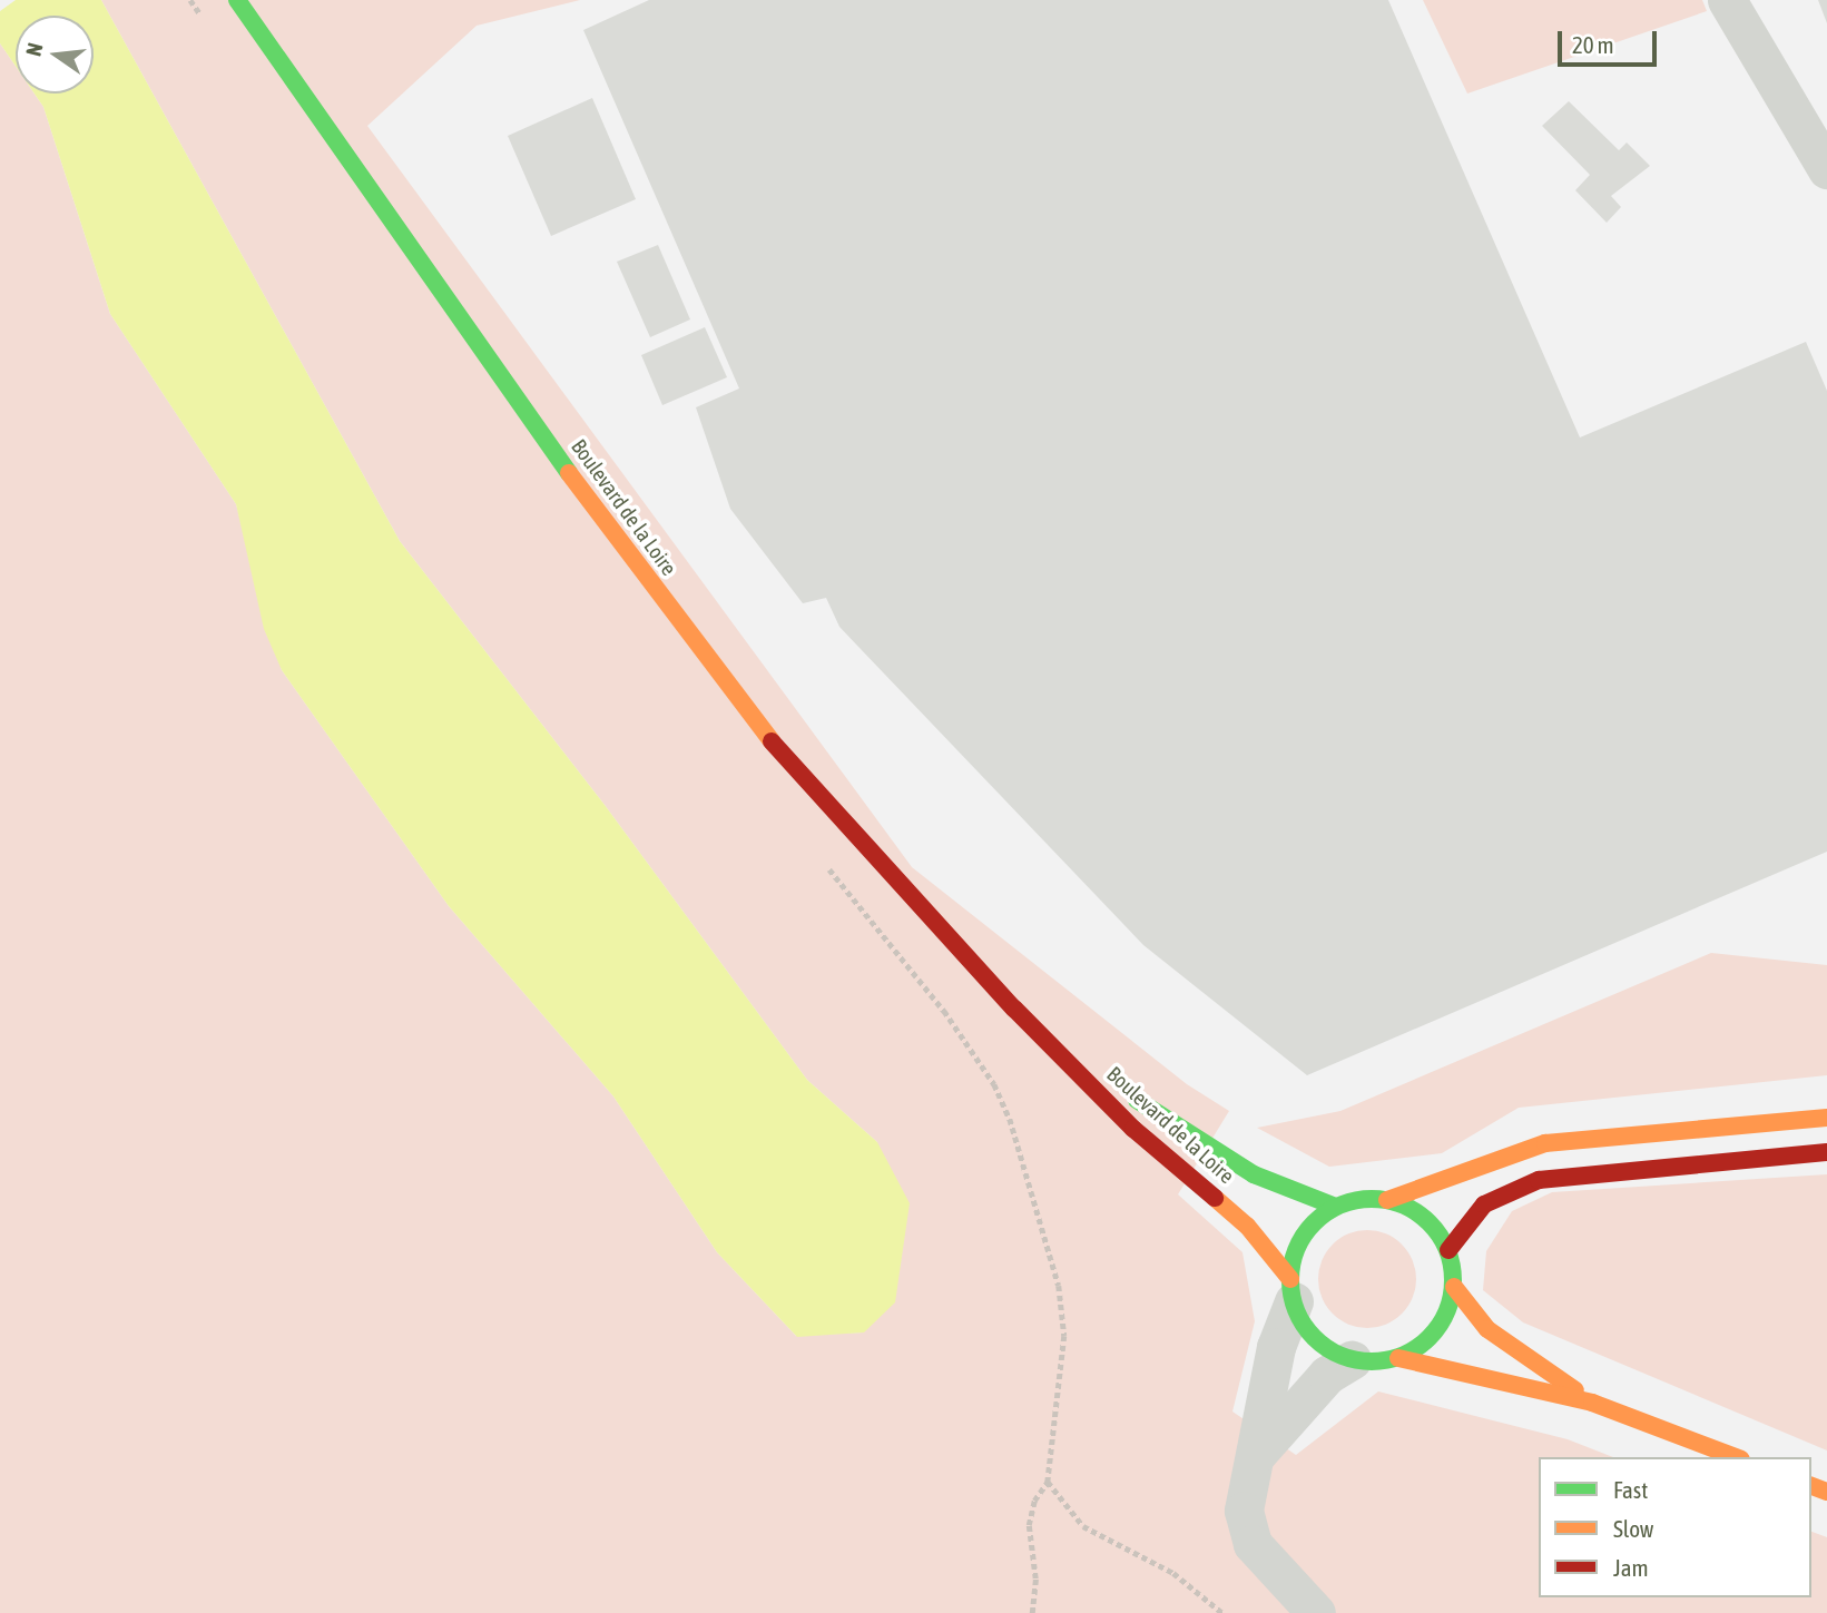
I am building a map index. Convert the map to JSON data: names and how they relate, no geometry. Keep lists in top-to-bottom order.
{
  "streets": {
    "main road": ["Boulevard de la Loire"]
  },
  "legend": ["Fast", "Slow", "Jam"],
  "scale_bar": "20 m",
  "north": "left"
}
